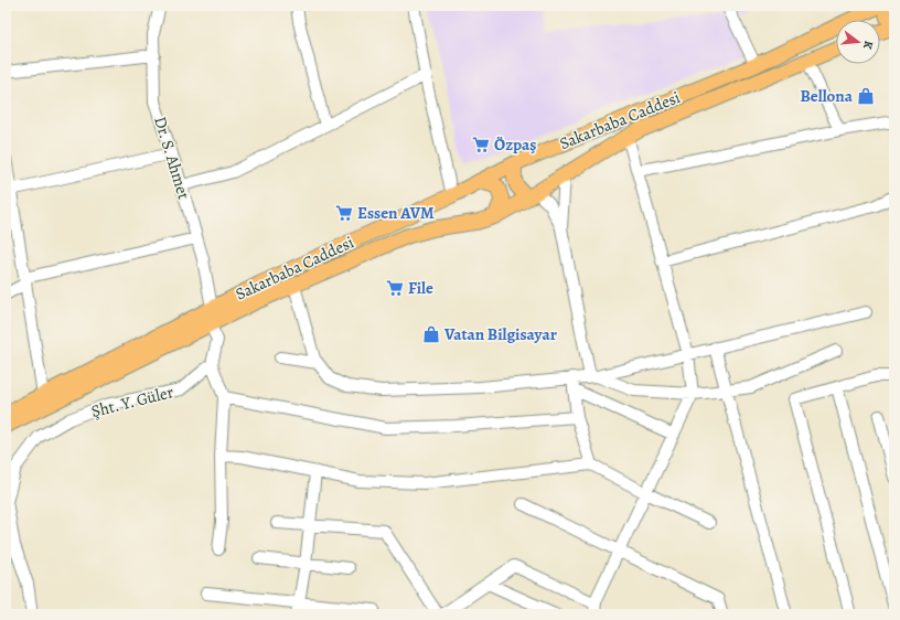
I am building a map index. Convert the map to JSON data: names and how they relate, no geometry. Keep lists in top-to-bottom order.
{
  "streets": {
    "main road": ["Sakarbaba Caddesi"],
    "street": ["Dr. S. Ahmet", "Şht. Y. Güler"]
  },
  "crossings": [
    ["Sakarbaba Caddesi", "Dr. S. Ahmet"]
  ],
  "places": {
    "shop": ["Bellona", "Vatan Bilgisayar"],
    "supermarket": ["Özpaş", "Essen AVM", "File"]
  },
  "north": "right"
}
